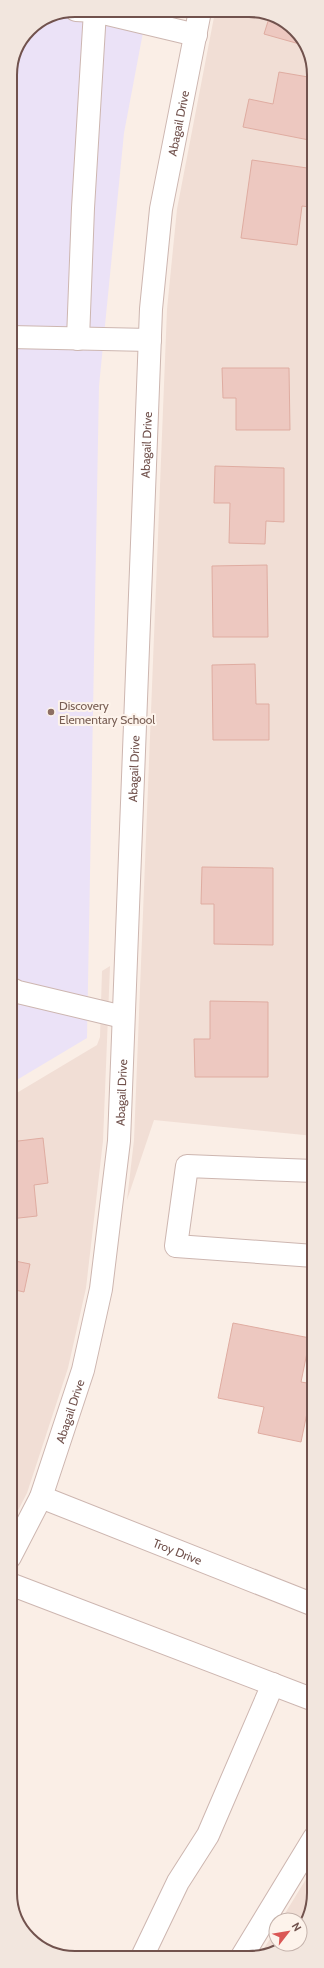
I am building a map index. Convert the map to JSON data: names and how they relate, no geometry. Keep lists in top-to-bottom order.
{
  "streets": {
    "street": ["Abagail Drive", "Troy Drive"]
  },
  "crossings": [
    ["Abagail Drive", "Troy Drive"]
  ],
  "places": ["Discovery Elementary School"],
  "north": "top right"
}
